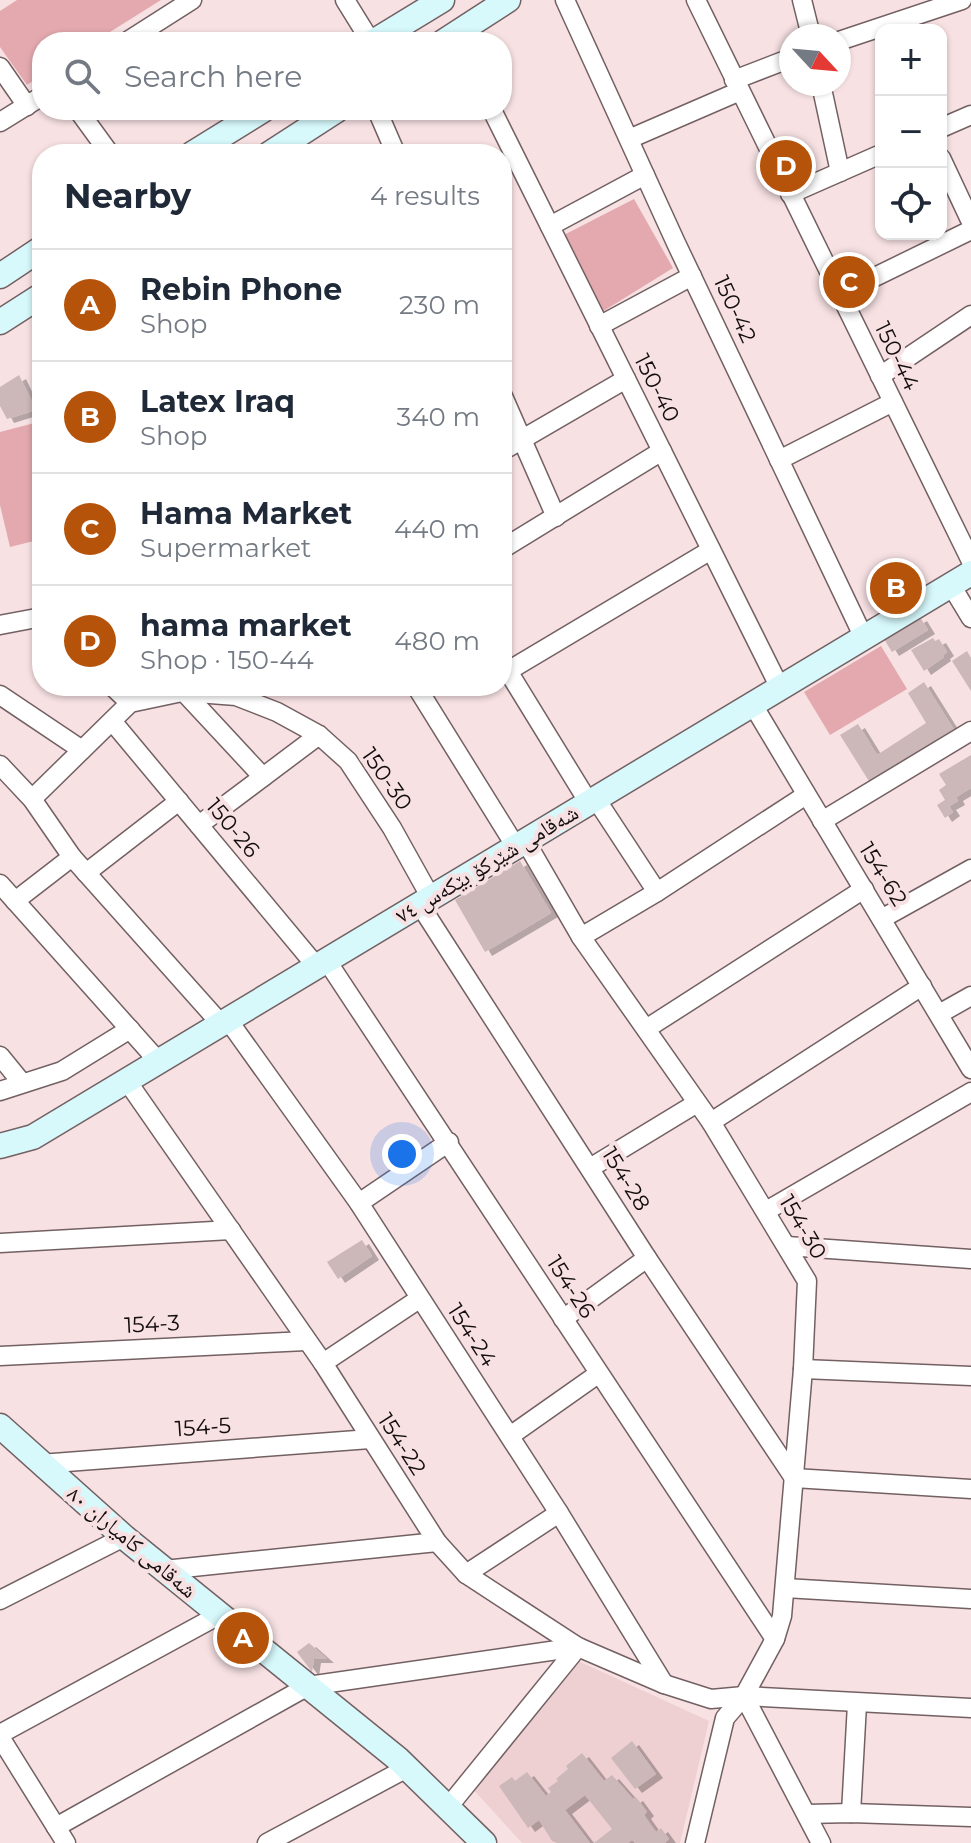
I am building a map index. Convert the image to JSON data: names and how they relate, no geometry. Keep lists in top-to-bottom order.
{
  "streets": {
    "street": [
      "150-42",
      "150-44",
      "150-40",
      "150-30",
      "150-26",
      "شەقامی شێرکۆ بێکەس ٧٤",
      "154-62",
      "154-28",
      "154-30",
      "154-26",
      "154-3",
      "154-24",
      "154-5",
      "154-22",
      "شەقامی کامیاران ٨٠"
    ]
  },
  "crossings": [
    ["150-42", "شەقامی شێرکۆ بێکەس ٧٤"],
    ["150-40", "شەقامی شێرکۆ بێکەس ٧٤"],
    ["150-30", "شەقامی شێرکۆ بێکەس ٧٤"],
    ["150-30", "154-28"],
    ["150-26", "شەقامی شێرکۆ بێکەس ٧٤"],
    ["150-26", "154-26"],
    ["شەقامی شێرکۆ بێکەس ٧٤", "154-62"],
    ["شەقامی شێرکۆ بێکەس ٧٤", "154-28"],
    ["شەقامی شێرکۆ بێکەس ٧٤", "154-30"],
    ["شەقامی شێرکۆ بێکەس ٧٤", "154-26"],
    ["شەقامی شێرکۆ بێکەس ٧٤", "154-24"],
    ["شەقامی شێرکۆ بێکەس ٧٤", "154-22"],
    ["154-28", "154-30"],
    ["154-30", "154-26"],
    ["154-30", "154-22"],
    ["154-3", "154-22"],
    ["154-24", "154-22"],
    ["154-5", "154-22"],
    ["154-5", "شەقامی کامیاران ٨٠"]
  ],
  "north": "bottom right",
  "page": {
    "map_buttons": ["+", "−"],
    "search": "Search here",
    "pins": [
      "D",
      "C",
      "B",
      "A"
    ],
    "heading": ["Nearby", "4 results"],
    "list": [
      {
        "mark": "A",
        "name": "Rebin Phone",
        "note": "Shop",
        "value": "230 m"
      },
      {
        "mark": "B",
        "name": "Latex Iraq",
        "note": "Shop",
        "value": "340 m"
      },
      {
        "mark": "C",
        "name": "Hama Market",
        "note": "Supermarket",
        "value": "440 m"
      },
      {
        "mark": "D",
        "name": "hama market",
        "note": "Shop · 150-44",
        "value": "480 m"
      }
    ]
  }
}
